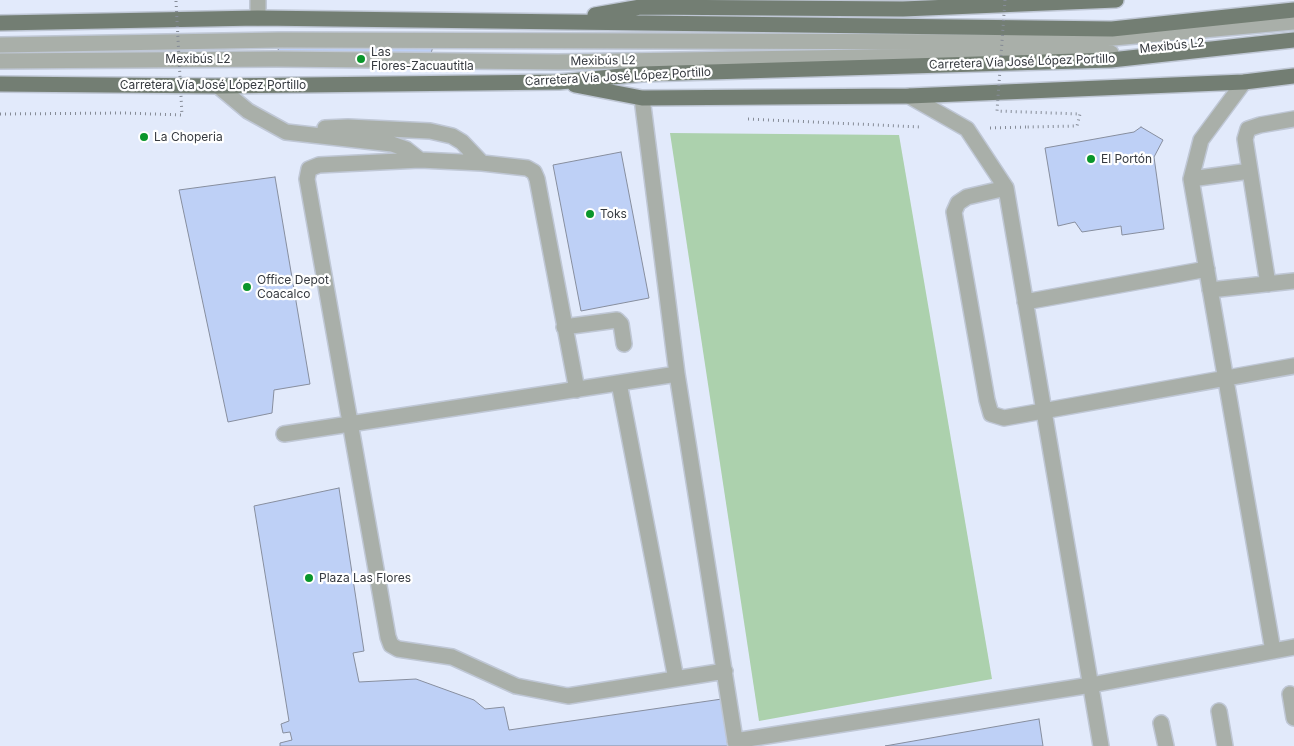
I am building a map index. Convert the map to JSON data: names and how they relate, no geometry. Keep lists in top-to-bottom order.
{
  "streets": {
    "main road": ["Carretera Vía José López Portillo"],
    "street": ["Mexibús L2"]
  },
  "crossings": [
    ["Mexibús L2", "Carretera Vía José López Portillo"]
  ],
  "places": [
    "Las Flores-Zacuautitla",
    "La Choperia",
    "El Portón",
    "Toks",
    "Office Depot Coacalco",
    "Plaza Las Flores"
  ]
}
